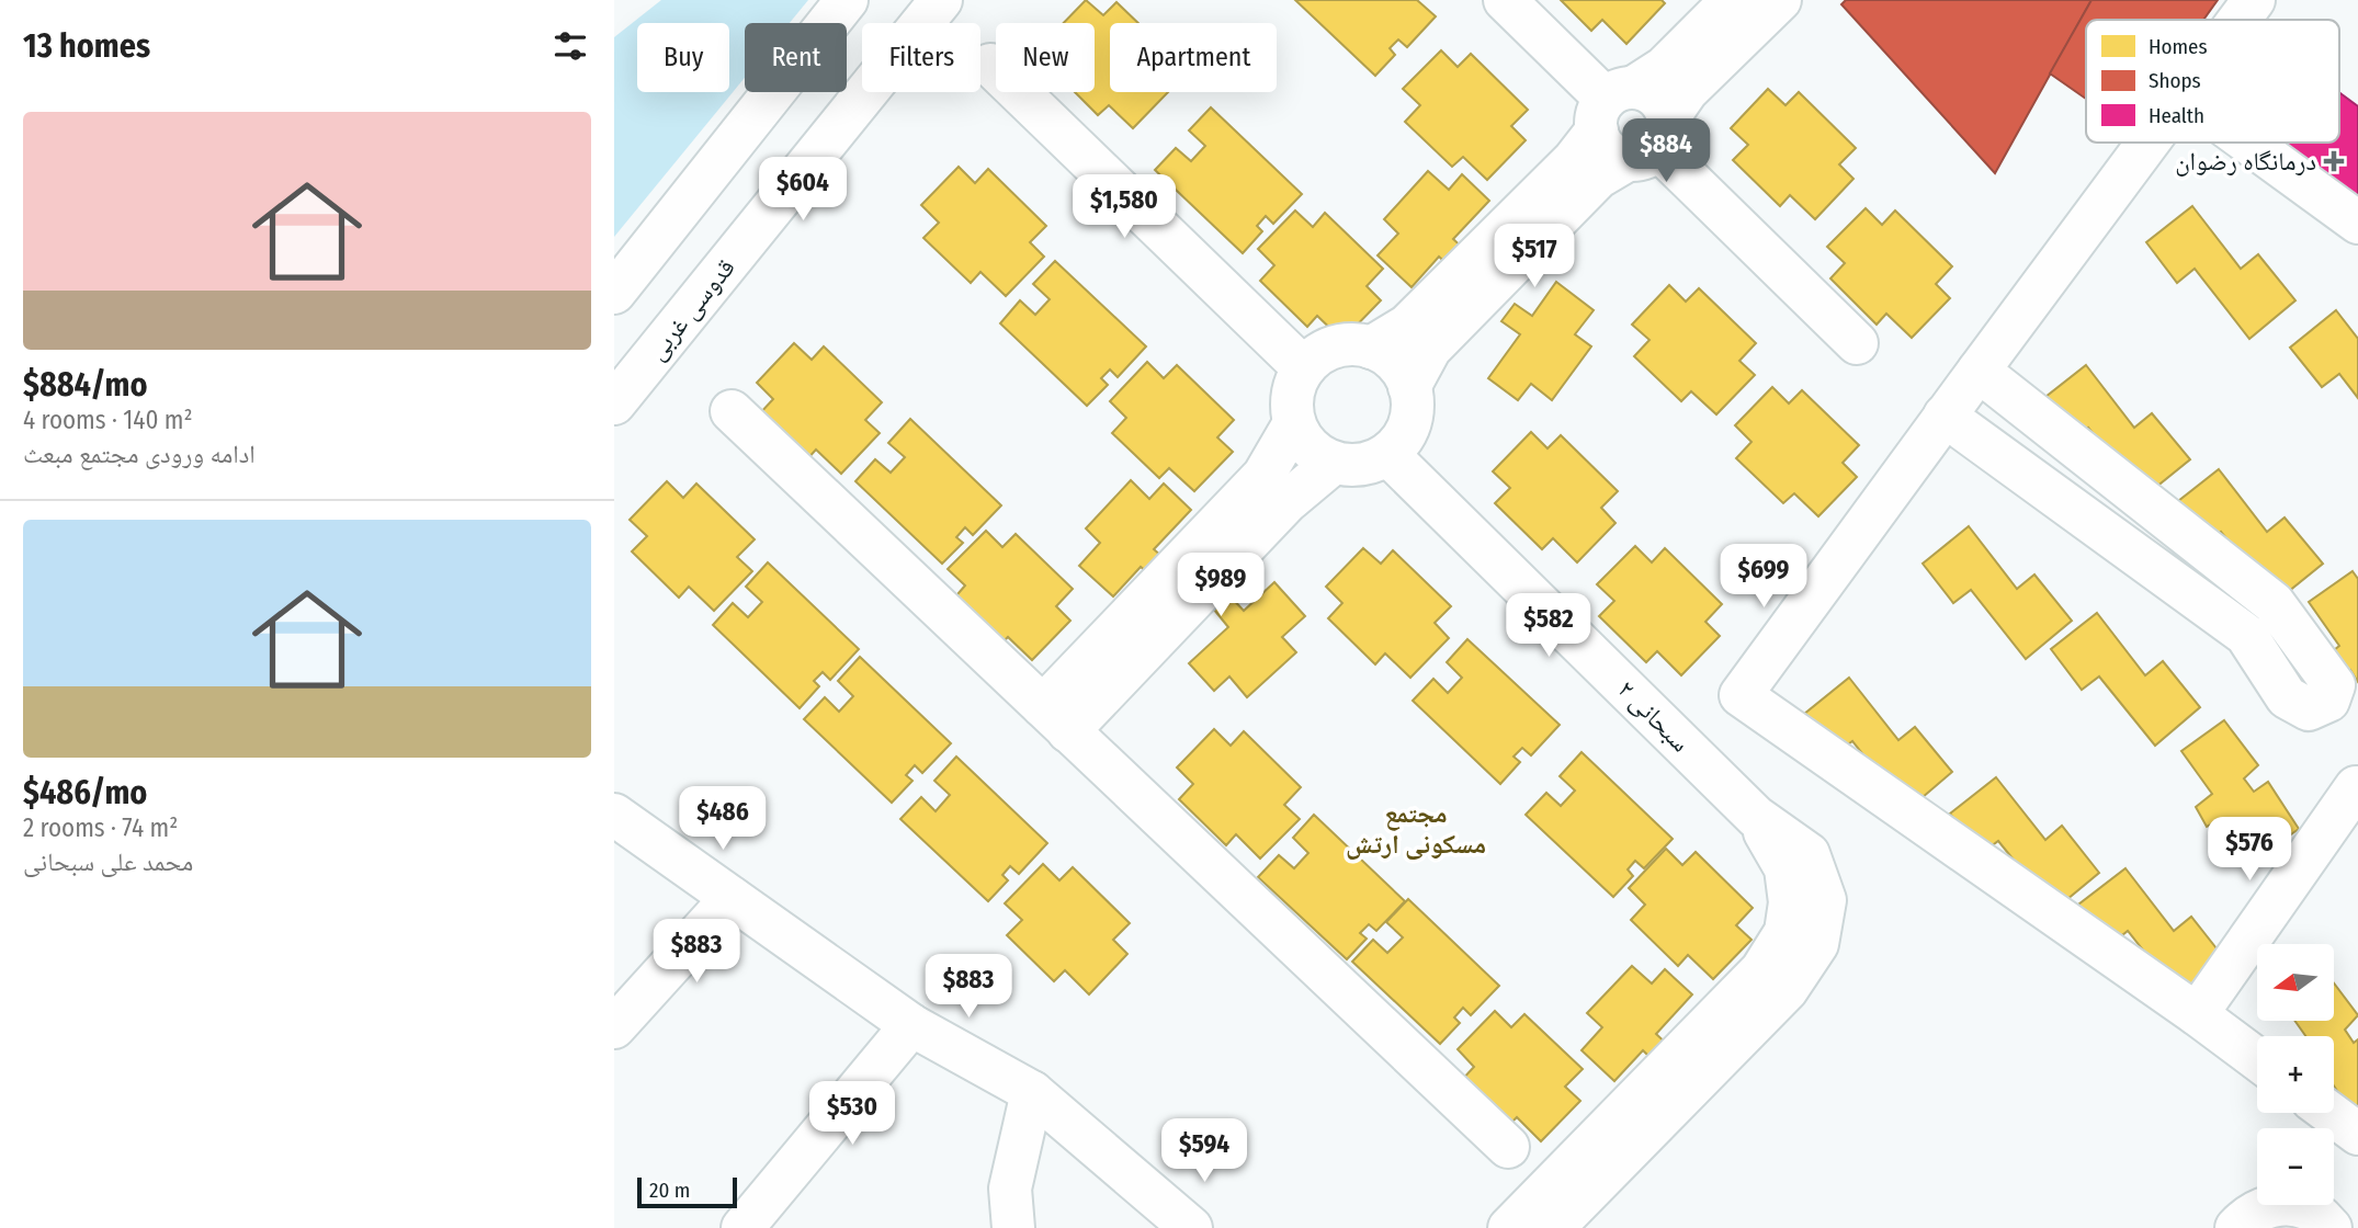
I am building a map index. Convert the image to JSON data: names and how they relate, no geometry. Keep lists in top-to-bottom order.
{
  "streets": {
    "street": ["قدوسی غربی", "سبحانی ۲"]
  },
  "districts": ["مجتمع مسکونی ارتش"],
  "places": {
    "health": ["درمانگاه رضوان"]
  },
  "legend": ["Homes", "Shops", "Health"],
  "scale_bar": "20 m",
  "north": "left",
  "page": {
    "heading": "13 homes",
    "chip": [
      "Buy",
      "Rent",
      "Filters",
      "New",
      "Apartment"
    ],
    "list": [
      {
        "name": "$884/mo",
        "note": "4 rooms · 140 m² · ادامه ورودی مجتمع مبعث"
      },
      {
        "name": "$486/mo",
        "note": "2 rooms · 74 m² · محمد علی سبحانی"
      }
    ],
    "price": [
      "$884",
      "$604",
      "$1,580",
      "$517",
      "$699",
      "$989",
      "$582",
      "$486",
      "$576",
      "$883",
      "$883",
      "$530",
      "$594"
    ],
    "map_buttons": ["+", "−"],
    "scale": "20 m"
  }
}
